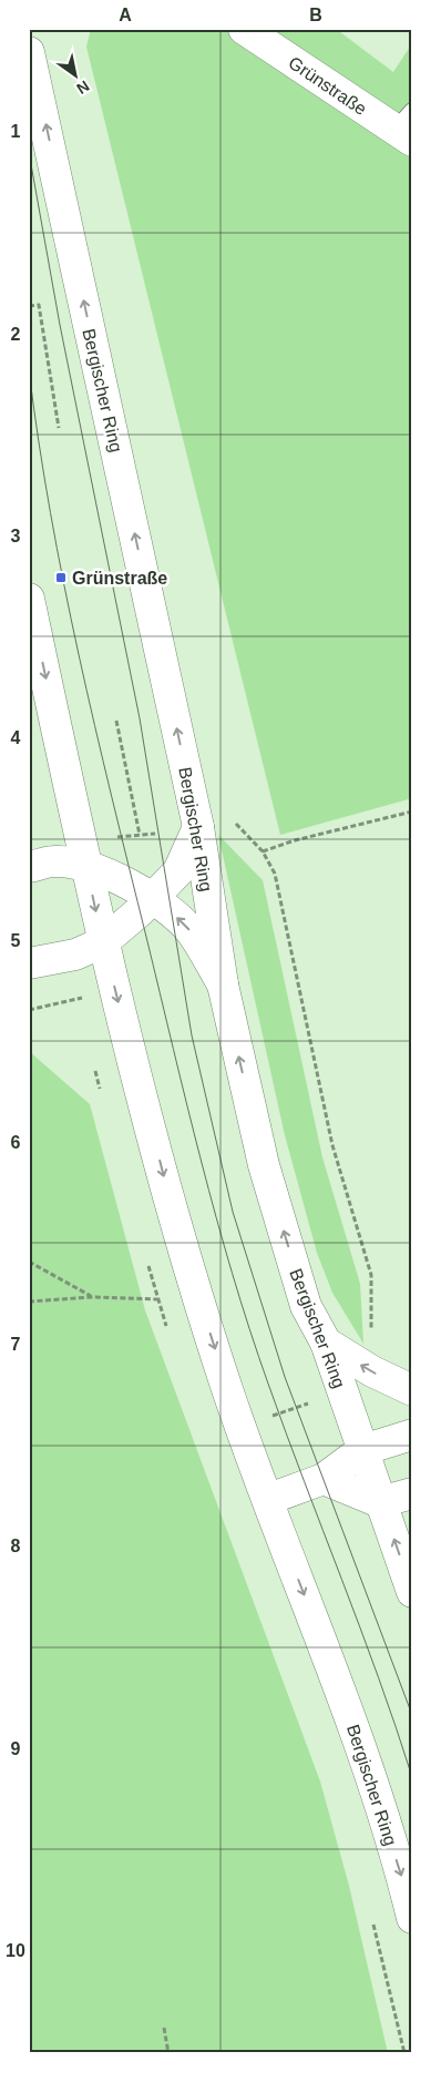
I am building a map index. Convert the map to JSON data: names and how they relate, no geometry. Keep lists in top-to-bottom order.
{
  "streets": {
    "main road": ["Grünstraße", "Bergischer Ring"]
  },
  "places": {
    "transit": ["Grünstraße"]
  },
  "north": "bottom right",
  "grid": {
    "columns": ["A", "B"],
    "rows": [
      "1",
      "2",
      "3",
      "4",
      "5",
      "6",
      "7",
      "8",
      "9",
      "10"
    ]
  }
}
